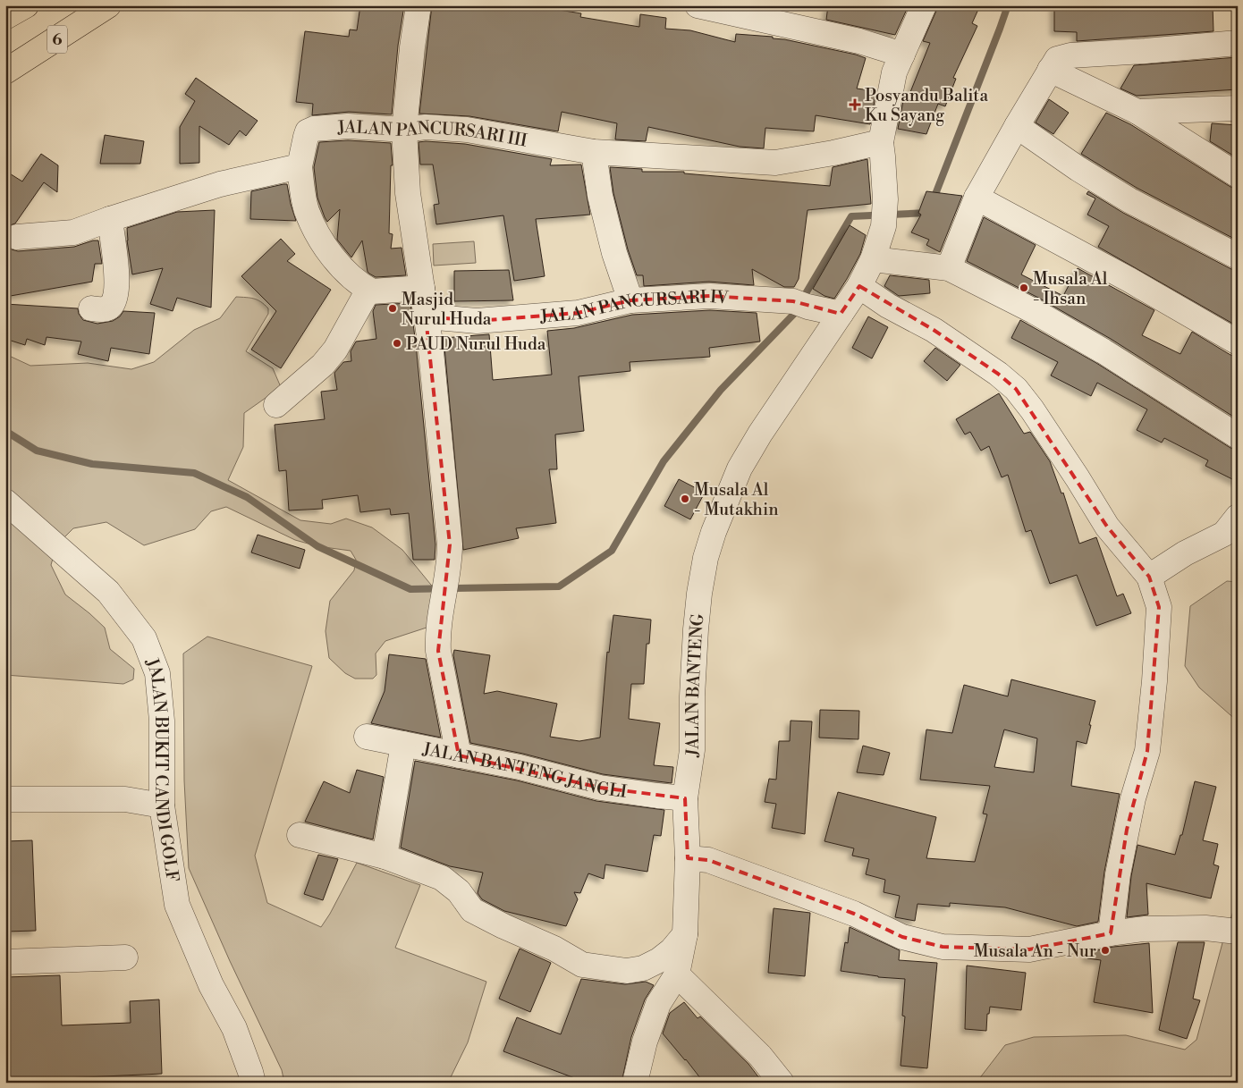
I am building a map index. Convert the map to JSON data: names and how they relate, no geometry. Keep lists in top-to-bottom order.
{
  "streets": {
    "highway": ["6"],
    "street": [
      "JALAN PANCURSARI III",
      "JALAN PANCURSARI IV",
      "JALAN BANTENG",
      "JALAN BANTENG JANGLI",
      "JALAN BUKIT CANDI GOLF"
    ]
  },
  "crossings": [
    ["JALAN PANCURSARI III", "JALAN BANTENG"],
    ["JALAN PANCURSARI IV", "JALAN BANTENG"],
    ["JALAN BANTENG", "JALAN BANTENG JANGLI"]
  ],
  "places": {
    "health": ["Posyandu Balita Ku Sayang"],
    "other": [
      "Musala Al - Ihsan",
      "Masjid Nurul Huda",
      "PAUD Nurul Huda",
      "Musala Al - Mutakhin",
      "Musala An - Nur"
    ]
  }
}
